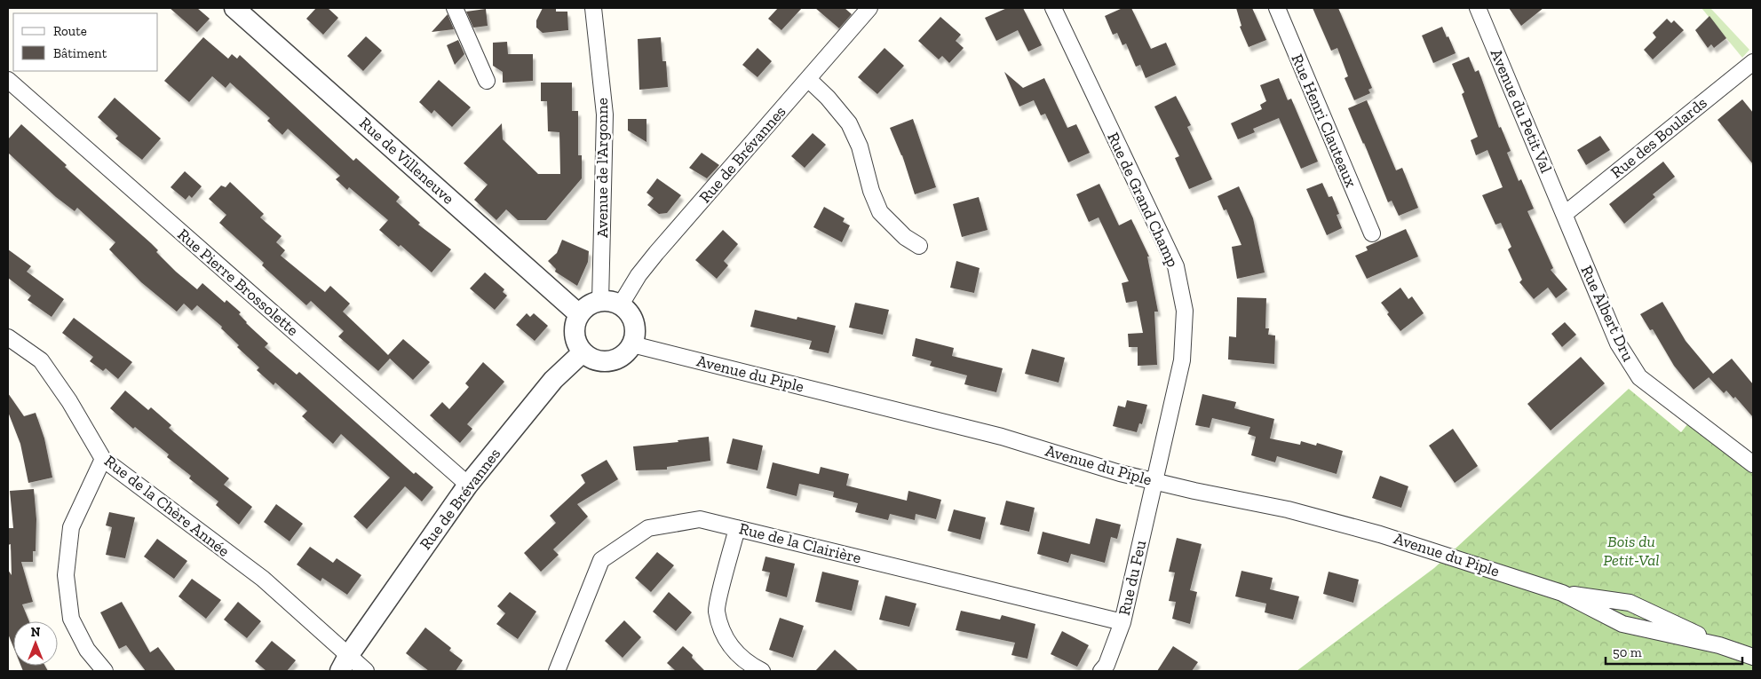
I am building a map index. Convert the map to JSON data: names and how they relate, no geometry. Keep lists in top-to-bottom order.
{
  "streets": {
    "street": [
      "Avenue du Petit Val",
      "Rue Henri Clauteaux",
      "Rue des Boulards",
      "Rue de Brévannes",
      "Rue de Villeneuve",
      "Avenue de l'Argonne",
      "Rue de Grand Champ",
      "Rue Pierre Brossolette",
      "Rue Albert Dru",
      "Avenue du Piple",
      "Rue de la Chère Année",
      "Rue de la Clairière",
      "Rue du Feu"
    ]
  },
  "crossings": [
    ["Avenue du Petit Val", "Rue des Boulards"],
    ["Avenue du Petit Val", "Rue Albert Dru"],
    ["Rue des Boulards", "Rue Albert Dru"],
    ["Rue de Brévannes", "Rue de Villeneuve"],
    ["Rue de Brévannes", "Avenue de l'Argonne"],
    ["Rue de Brévannes", "Rue Pierre Brossolette"],
    ["Rue de Brévannes", "Avenue du Piple"],
    ["Rue de Brévannes", "Rue de la Chère Année"],
    ["Rue de Villeneuve", "Avenue de l'Argonne"],
    ["Rue de Villeneuve", "Avenue du Piple"],
    ["Avenue de l'Argonne", "Avenue du Piple"],
    ["Rue de Grand Champ", "Avenue du Piple"],
    ["Rue de Grand Champ", "Rue du Feu"],
    ["Avenue du Piple", "Rue du Feu"],
    ["Rue de la Clairière", "Rue du Feu"]
  ],
  "parks": ["Bois du Petit-Val"],
  "legend": ["Route", "Bâtiment"],
  "scale_bar": "50 m",
  "north": "top"
}
